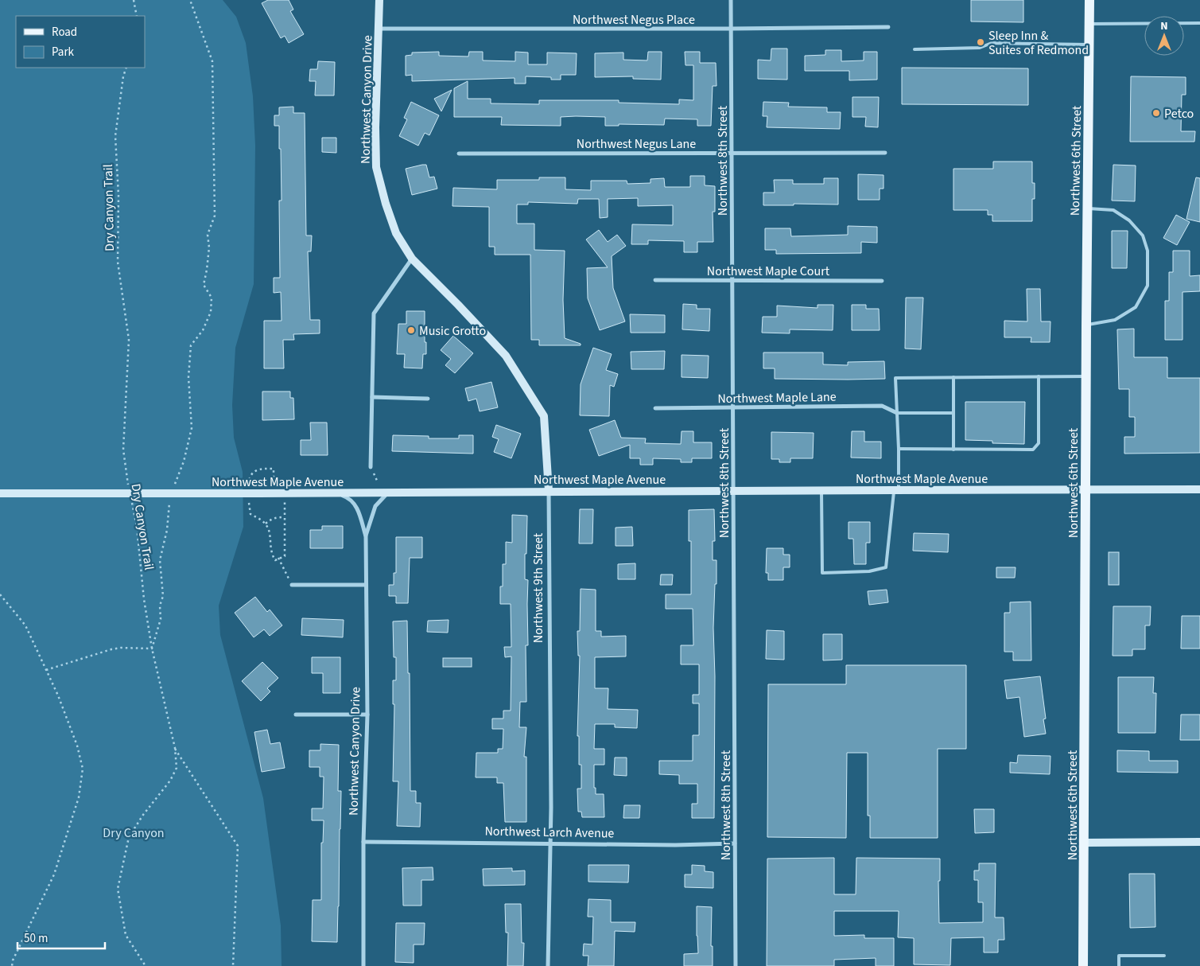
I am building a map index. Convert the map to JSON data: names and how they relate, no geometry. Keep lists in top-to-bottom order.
{
  "streets": {
    "main road": [
      "Northwest Canyon Drive",
      "Northwest 6th Street",
      "Northwest Maple Avenue",
      "Northwest 9th Street"
    ],
    "street": [
      "Northwest Negus Place",
      "Northwest Negus Lane",
      "Northwest 8th Street",
      "Northwest Maple Court",
      "Northwest Maple Lane",
      "Northwest Larch Avenue"
    ],
    "path": ["Dry Canyon Trail"]
  },
  "crossings": [
    ["Northwest Negus Place", "Northwest Canyon Drive"],
    ["Northwest Negus Place", "Northwest 8th Street"],
    ["Northwest Canyon Drive", "Northwest Maple Avenue"],
    ["Northwest Canyon Drive", "Northwest 9th Street"],
    ["Northwest Canyon Drive", "Northwest Larch Avenue"],
    ["Northwest Negus Lane", "Northwest 8th Street"],
    ["Northwest 8th Street", "Northwest Maple Court"],
    ["Northwest 8th Street", "Northwest Maple Lane"],
    ["Northwest 8th Street", "Northwest Maple Avenue"],
    ["Northwest 8th Street", "Northwest Larch Avenue"],
    ["Northwest 6th Street", "Northwest Maple Avenue"],
    ["Northwest Maple Avenue", "Northwest 9th Street"],
    ["Northwest 9th Street", "Northwest Larch Avenue"]
  ],
  "parks": ["Dry Canyon"],
  "places": ["Sleep Inn & Suites of Redmond", "Petco", "Music Grotto"],
  "legend": ["Road", "Park"],
  "scale_bar": "50 m",
  "north": "top"
}
